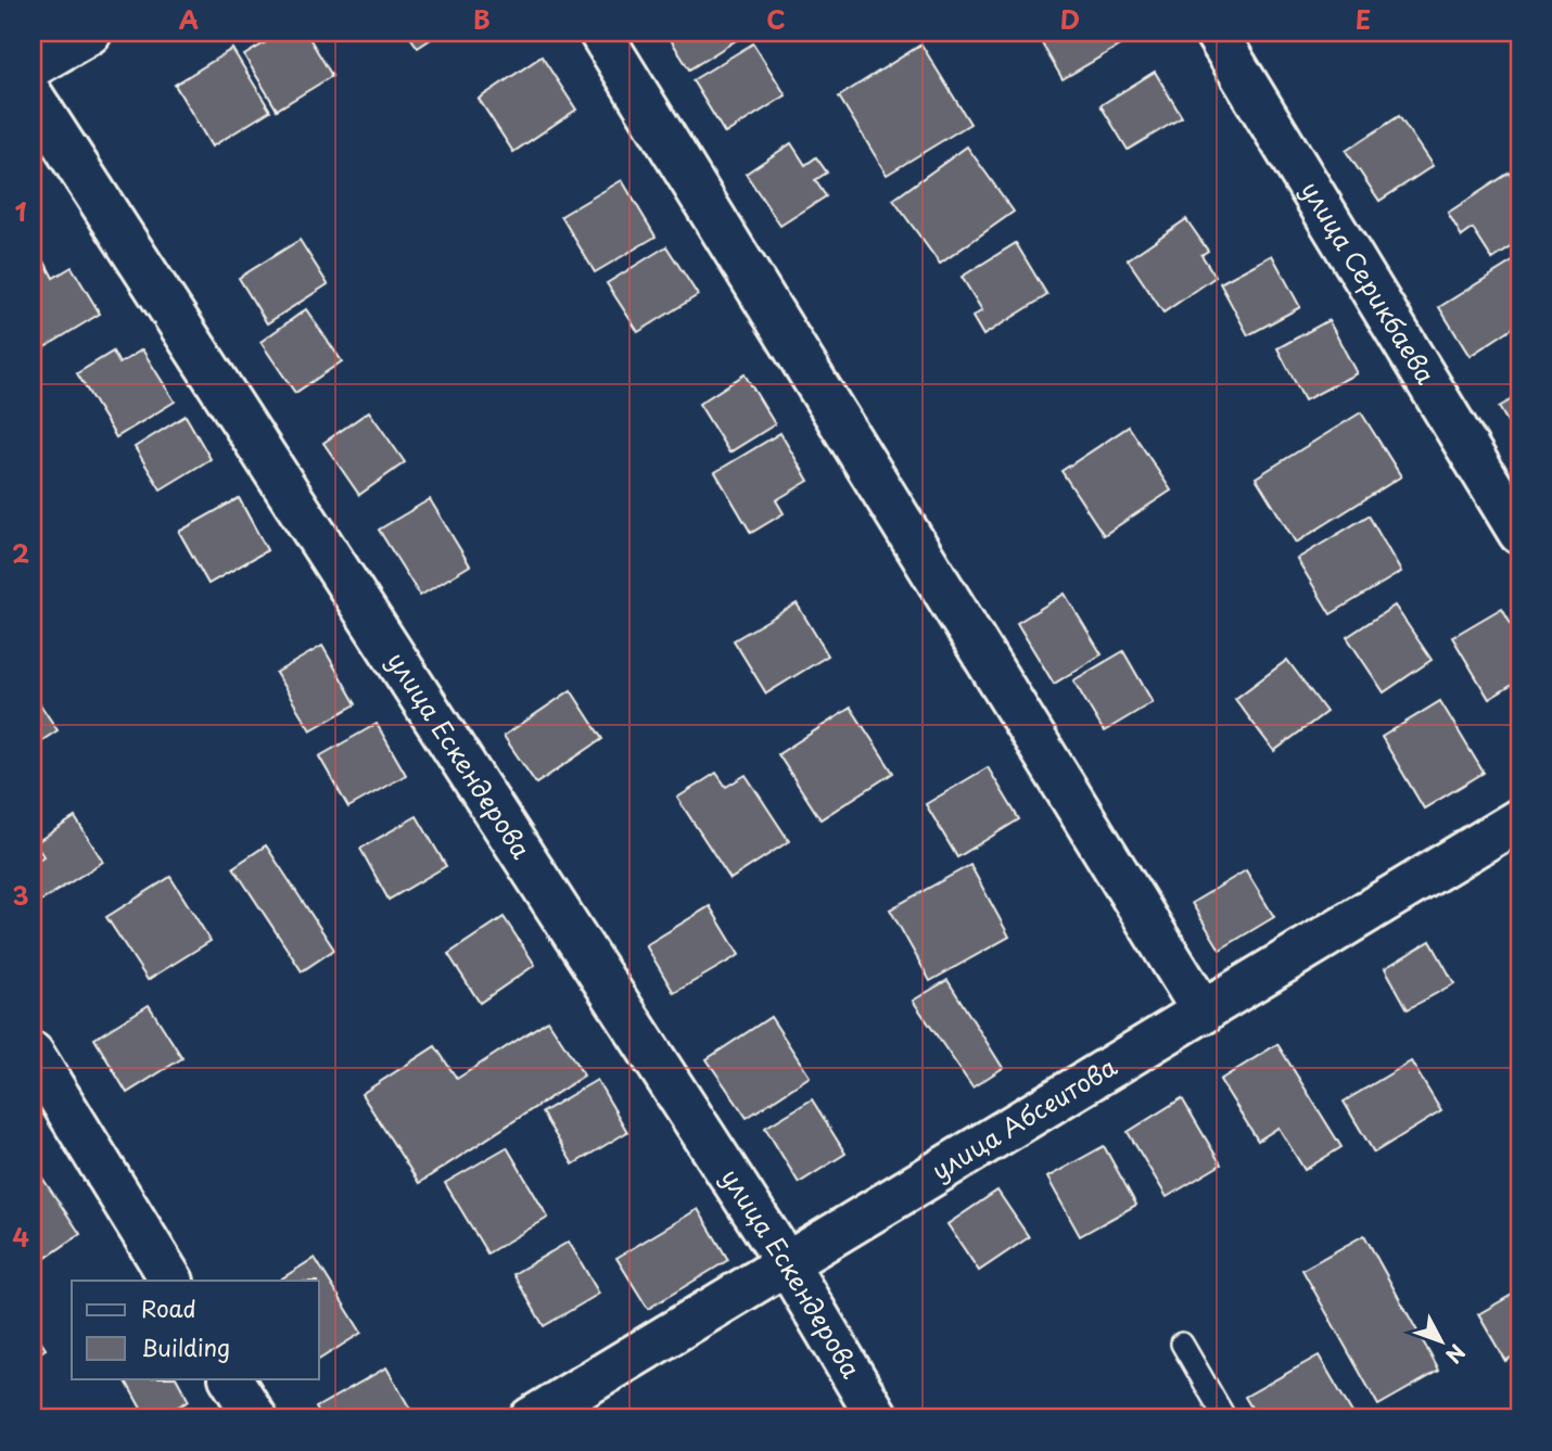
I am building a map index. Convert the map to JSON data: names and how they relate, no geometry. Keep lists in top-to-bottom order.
{
  "streets": {
    "street": ["улица Серикбаева", "улица Ескендерова", "улица Абсеитова"]
  },
  "crossings": [
    ["улица Ескендерова", "улица Абсеитова"]
  ],
  "legend": ["Road", "Building"],
  "north": "bottom right",
  "grid": {
    "columns": [
      "A",
      "B",
      "C",
      "D",
      "E"
    ],
    "rows": [
      "1",
      "2",
      "3",
      "4"
    ]
  }
}
